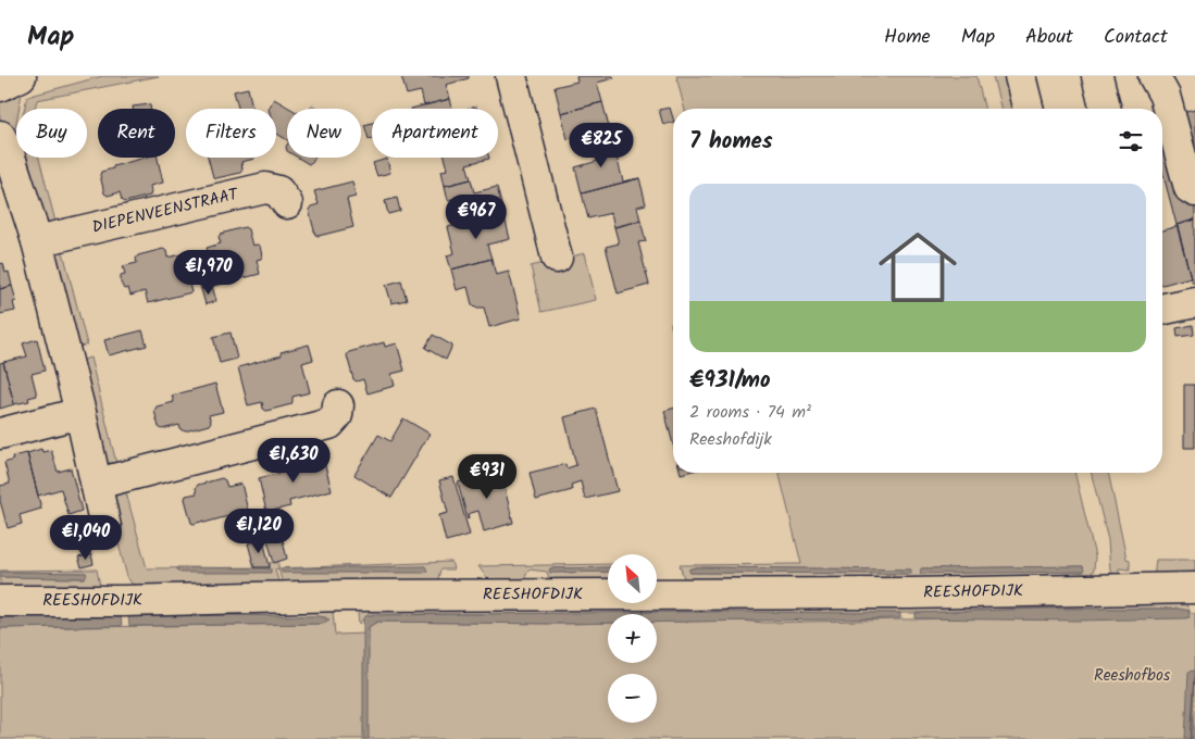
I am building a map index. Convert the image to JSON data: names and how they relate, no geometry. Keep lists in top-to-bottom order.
{
  "streets": {
    "street": ["DIEPENVEENSTRAAT", "REESHOFDIJK"]
  },
  "parks": ["Reeshofbos"],
  "north": "top left",
  "page": {
    "header": "Map",
    "nav": [
      "Home",
      "Map",
      "About",
      "Contact"
    ],
    "chip": [
      "Buy",
      "Rent",
      "Filters",
      "New",
      "Apartment"
    ],
    "heading": "7 homes",
    "price": [
      "€825",
      "€967",
      "€1,970",
      "€1,630",
      "€931",
      "€1,120",
      "€1,040"
    ],
    "list": [
      {
        "name": "€931/mo",
        "note": "2 rooms · 74 m² · Reeshofdijk"
      }
    ],
    "map_buttons": ["+", "−"]
  }
}
